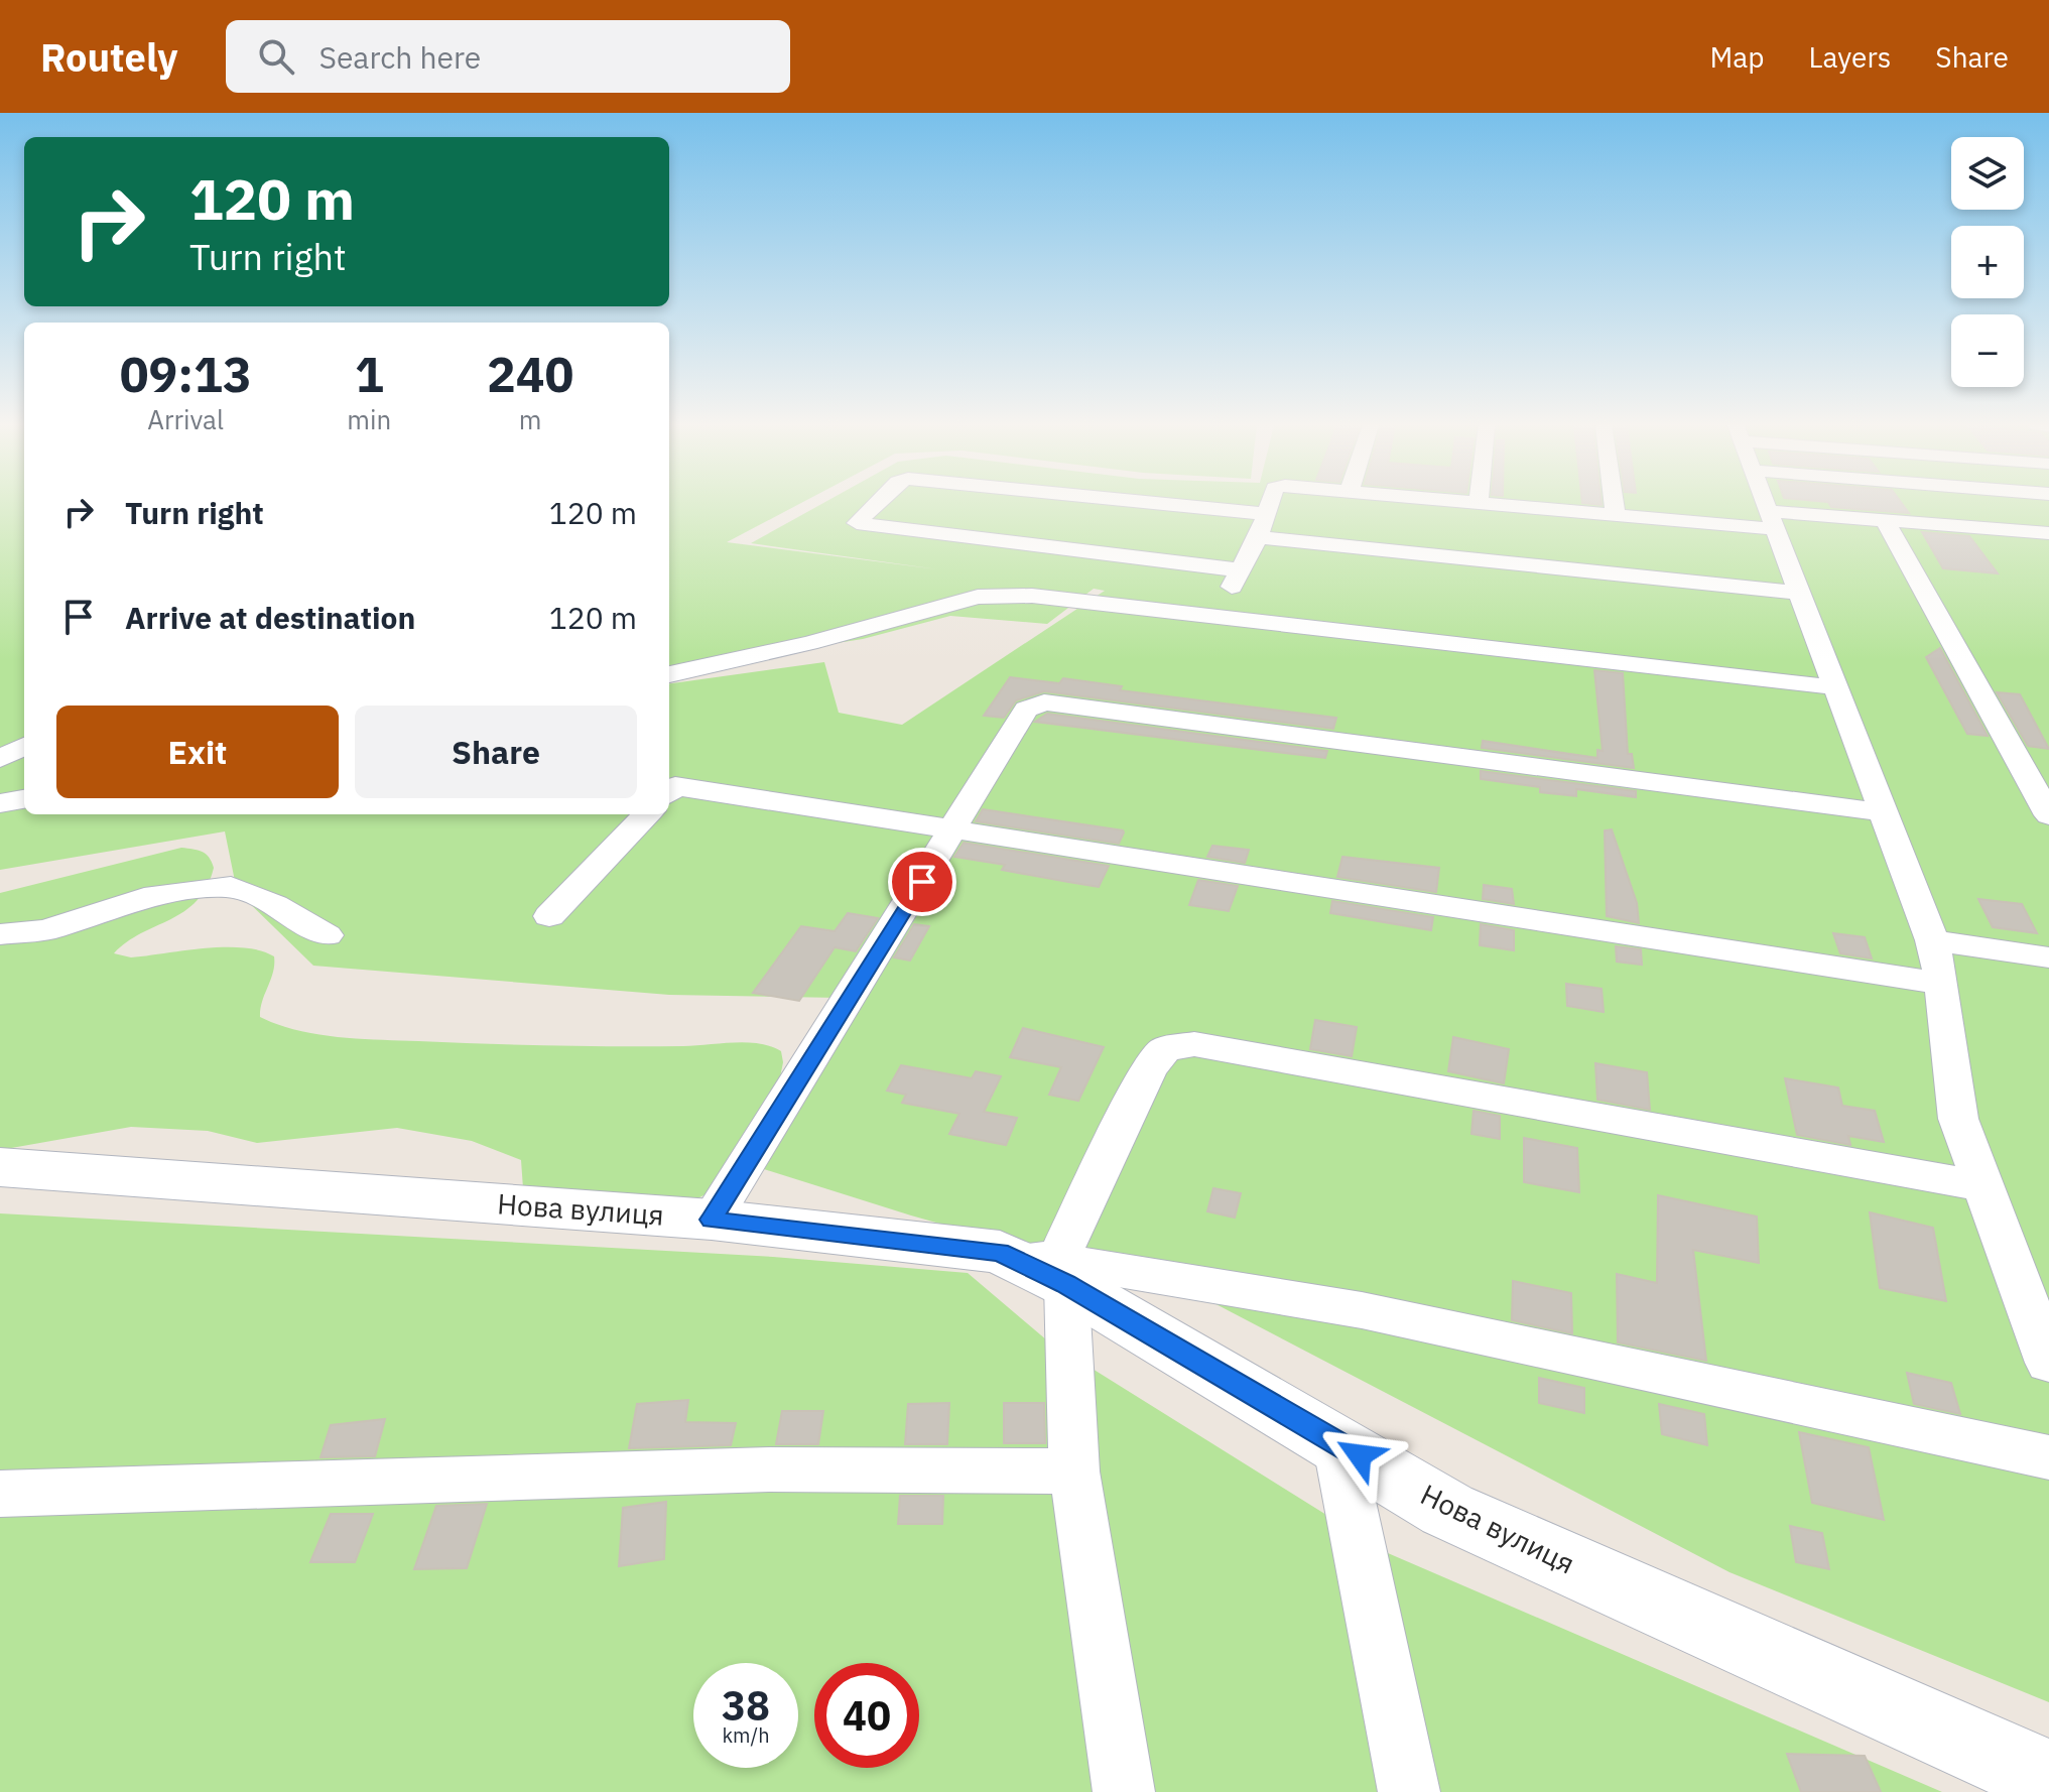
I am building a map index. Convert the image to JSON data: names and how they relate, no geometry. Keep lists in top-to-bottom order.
{
  "streets": {
    "street": ["Нова вулиця"]
  },
  "page": {
    "header": "Routely",
    "search": "Search here",
    "nav": ["Map", "Layers", "Share"],
    "map_buttons": ["+", "−"],
    "turn": ["120 m", "Turn right"],
    "eta": [
      "09:13",
      "Arrival",
      "1",
      "min",
      "240",
      "m"
    ],
    "list": [
      {
        "name": "Turn right",
        "value": "120 m"
      },
      {
        "name": "Arrive at destination",
        "value": "120 m"
      }
    ],
    "buttons": ["Exit", "Share"],
    "speed": "38 km/h",
    "limit": "40"
  }
}
